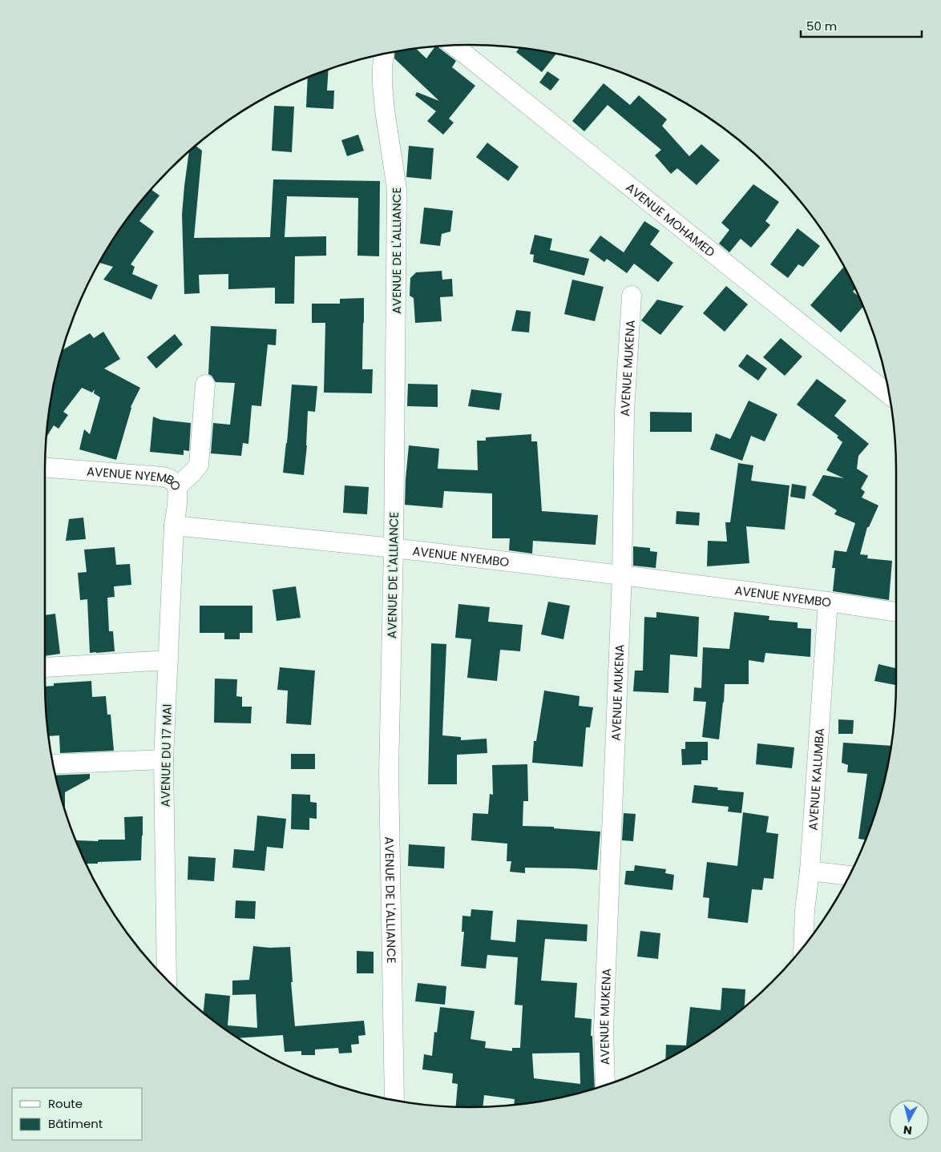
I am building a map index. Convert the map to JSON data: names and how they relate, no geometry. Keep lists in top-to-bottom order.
{
  "streets": {
    "street": [
      "AVENUE MOHAMED",
      "AVENUE DE L'ALLIANCE",
      "AVENUE MUKENA",
      "AVENUE NYEMBO",
      "AVENUE DU 17 MAI",
      "AVENUE KALUMBA"
    ]
  },
  "crossings": [
    ["AVENUE DE L'ALLIANCE", "AVENUE NYEMBO"],
    ["AVENUE MUKENA", "AVENUE NYEMBO"],
    ["AVENUE NYEMBO", "AVENUE DU 17 MAI"],
    ["AVENUE NYEMBO", "AVENUE KALUMBA"]
  ],
  "legend": ["Route", "Bâtiment"],
  "scale_bar": "50 m",
  "north": "bottom"
}
